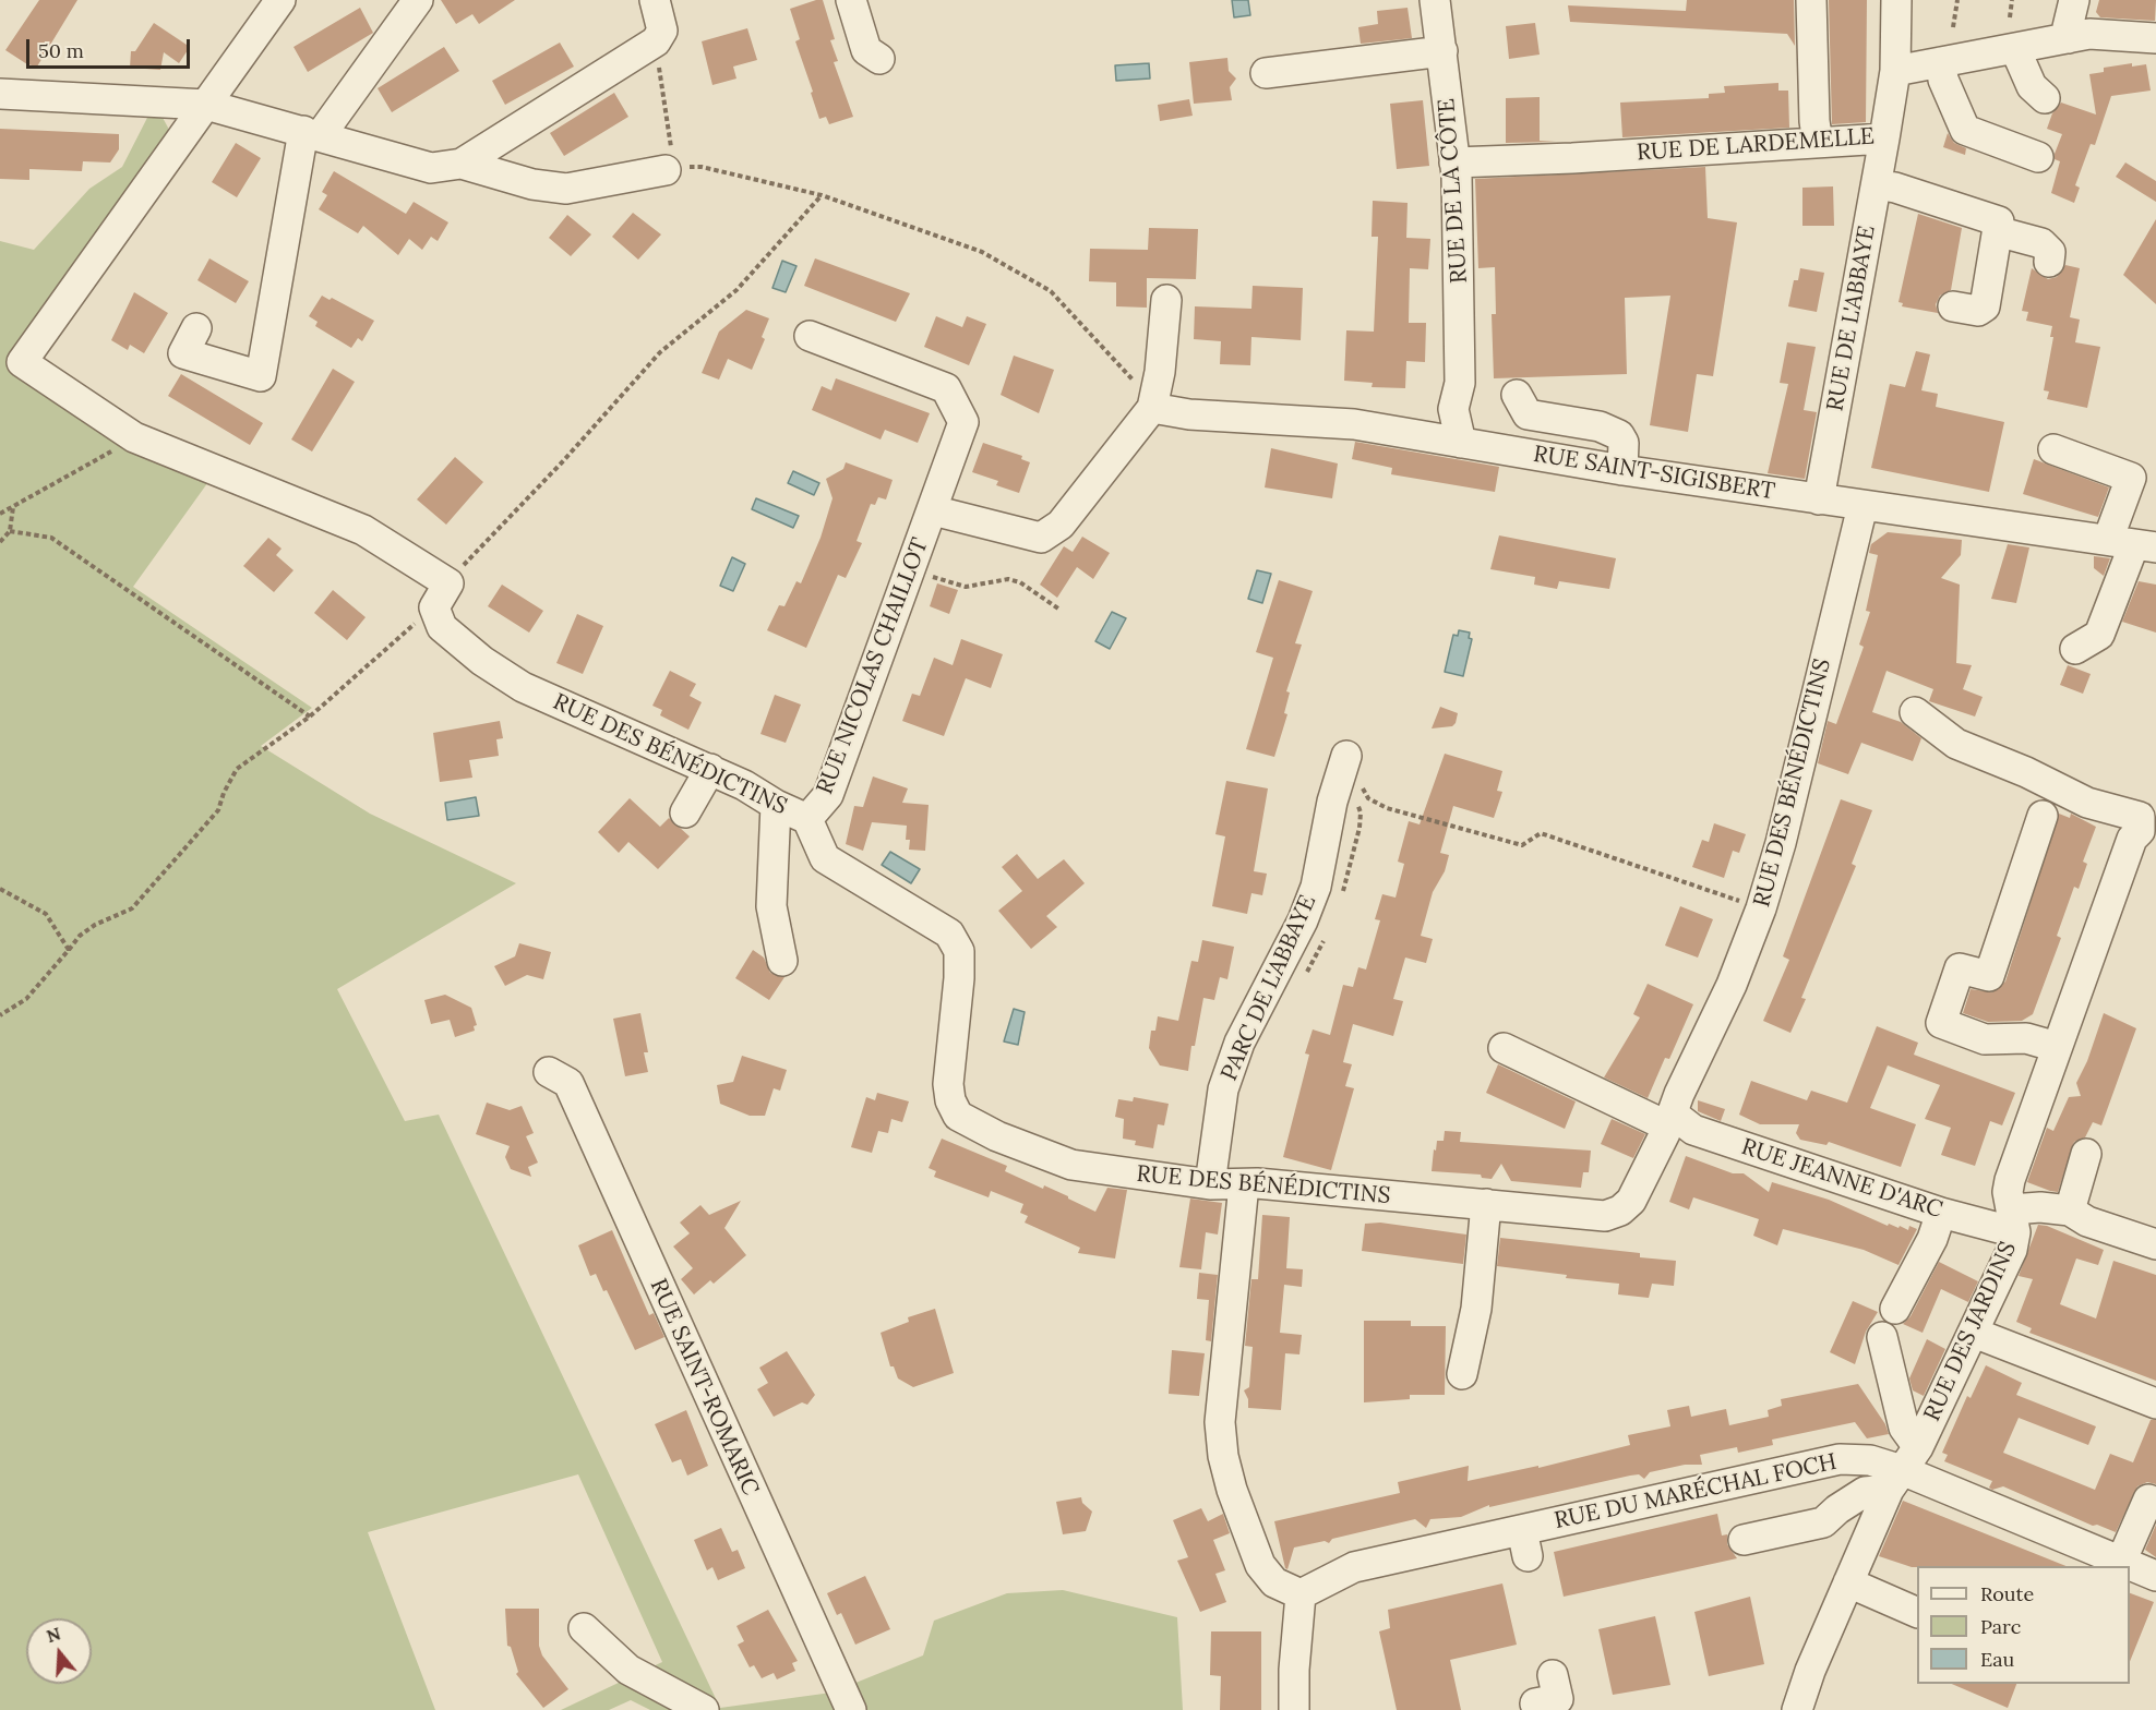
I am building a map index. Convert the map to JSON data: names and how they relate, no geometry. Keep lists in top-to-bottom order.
{
  "streets": {
    "street": [
      "RUE DE LARDEMELLE",
      "RUE DE LA CÔTE",
      "RUE DE L'ABBAYE",
      "RUE SAINT-SIGISBERT",
      "RUE NICOLAS CHAILLOT",
      "RUE DES BÉNÉDICTINS",
      "PARC DE L'ABBAYE",
      "RUE JEANNE D'ARC",
      "RUE DES JARDINS",
      "RUE SAINT-ROMARIC",
      "RUE DU MARÉCHAL FOCH"
    ]
  },
  "crossings": [
    ["RUE DE LARDEMELLE", "RUE DE LA CÔTE"],
    ["RUE DE LARDEMELLE", "RUE DE L'ABBAYE"],
    ["RUE DE LA CÔTE", "RUE SAINT-SIGISBERT"],
    ["RUE DE L'ABBAYE", "RUE SAINT-SIGISBERT"],
    ["RUE SAINT-SIGISBERT", "RUE NICOLAS CHAILLOT"],
    ["RUE SAINT-SIGISBERT", "RUE DES BÉNÉDICTINS"],
    ["RUE NICOLAS CHAILLOT", "RUE DES BÉNÉDICTINS"],
    ["RUE DES BÉNÉDICTINS", "PARC DE L'ABBAYE"],
    ["RUE DES BÉNÉDICTINS", "RUE JEANNE D'ARC"],
    ["RUE JEANNE D'ARC", "RUE DES JARDINS"],
    ["RUE DES JARDINS", "RUE DU MARÉCHAL FOCH"]
  ],
  "legend": ["Route", "Parc", "Eau"],
  "scale_bar": "50 m",
  "north": "top"
}
